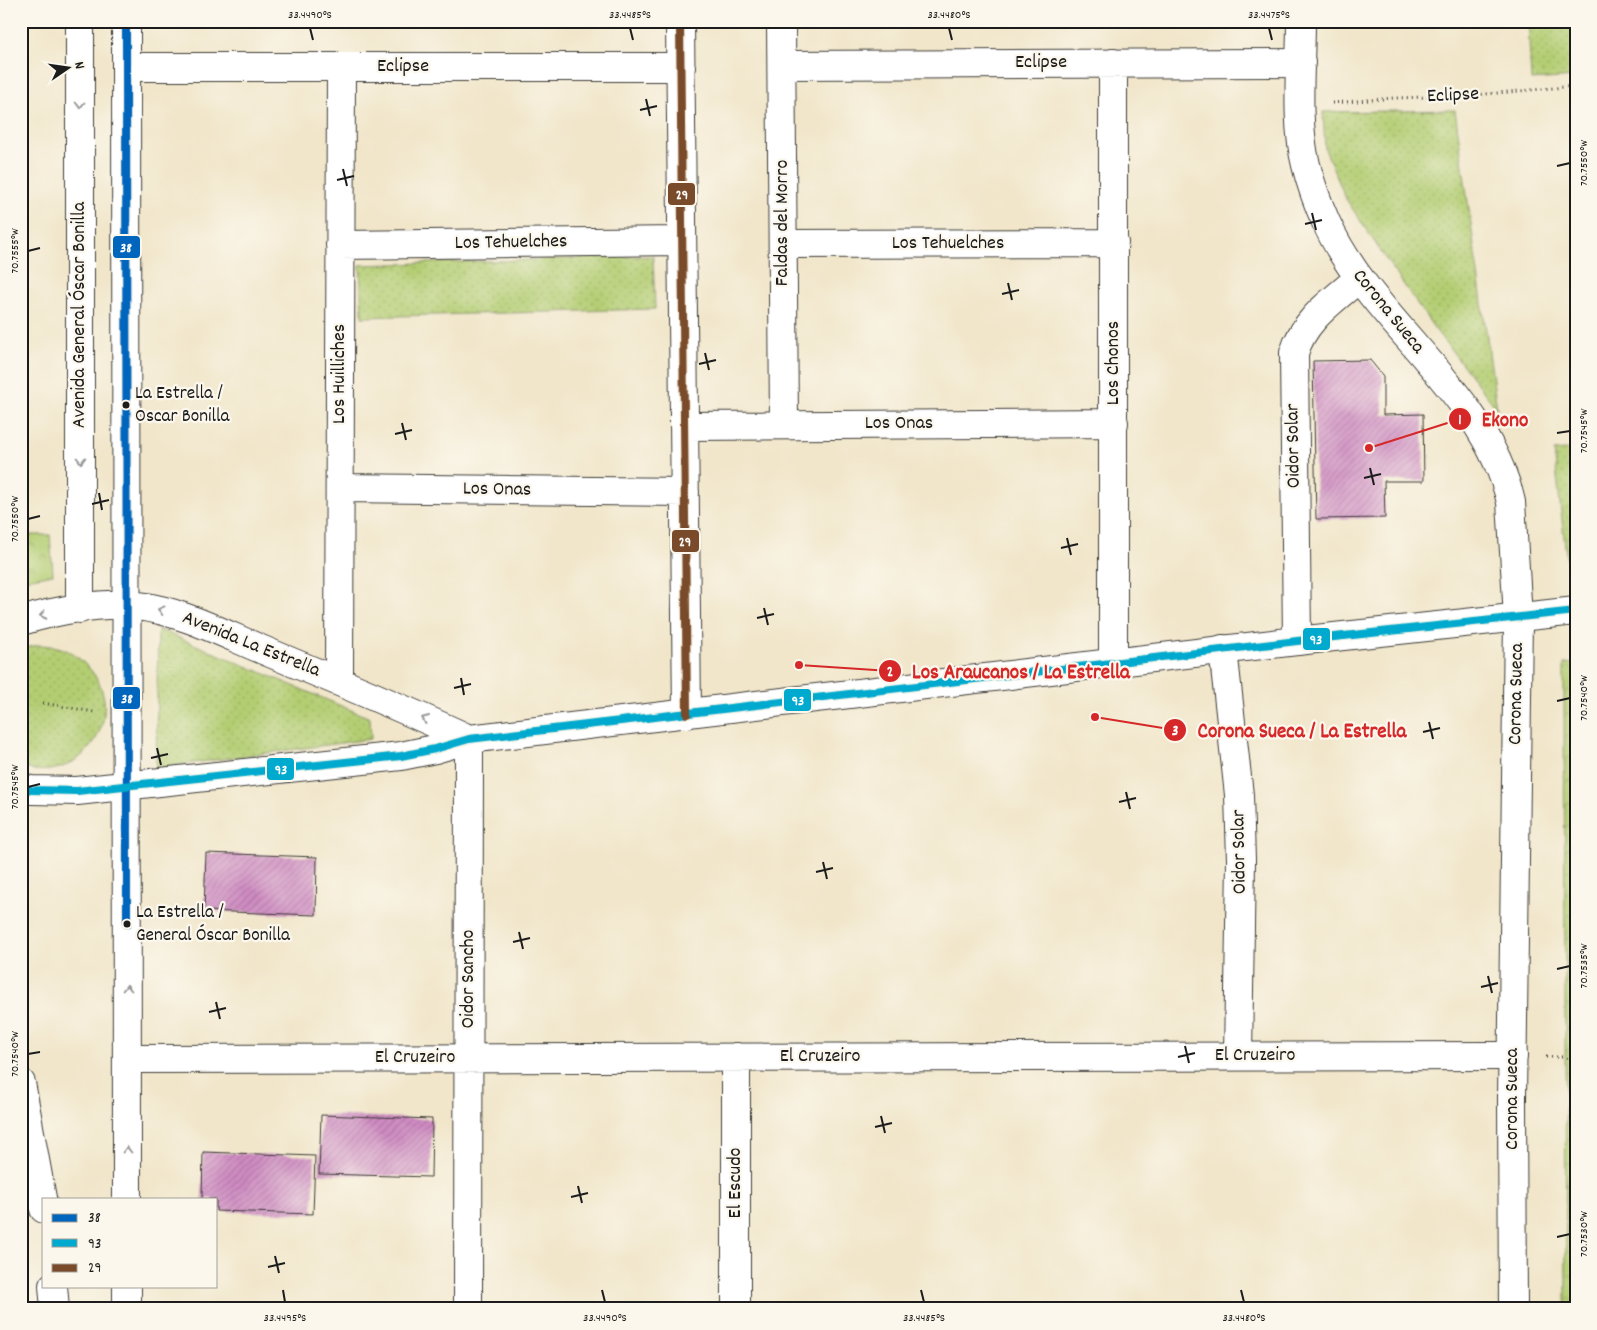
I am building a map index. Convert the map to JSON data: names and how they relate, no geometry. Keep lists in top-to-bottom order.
{
  "streets": {
    "street": [
      "Eclipse",
      "Faldas del Morro",
      "Los Tehuelches",
      "Corona Sueca",
      "Avenida General Óscar Bonilla",
      "Los Chonos",
      "Los Huilliches",
      "Los Onas",
      "Oidor Solar",
      "Avenida La Estrella",
      "Oidor Sancho",
      "El Cruzeiro",
      "El Escudo"
    ]
  },
  "crossings": [
    ["Eclipse", "Faldas del Morro"],
    ["Eclipse", "Corona Sueca"],
    ["Eclipse", "Los Chonos"],
    ["Eclipse", "Los Huilliches"],
    ["Faldas del Morro", "Los Tehuelches"],
    ["Faldas del Morro", "Los Onas"],
    ["Los Tehuelches", "Los Chonos"],
    ["Los Tehuelches", "Los Huilliches"],
    ["Corona Sueca", "Oidor Solar"],
    ["Corona Sueca", "El Cruzeiro"],
    ["Avenida General Óscar Bonilla", "Avenida La Estrella"],
    ["Los Chonos", "Los Onas"],
    ["Los Huilliches", "Los Onas"],
    ["Los Huilliches", "Avenida La Estrella"],
    ["Oidor Solar", "El Cruzeiro"],
    ["Avenida La Estrella", "Oidor Sancho"],
    ["Oidor Sancho", "El Cruzeiro"],
    ["El Cruzeiro", "El Escudo"]
  ],
  "places": [
    "La Estrella / Oscar Bonilla",
    "Ekono",
    "Los Araucanos / La Estrella",
    "Corona Sueca / La Estrella",
    "La Estrella / General Óscar Bonilla"
  ],
  "lines": ["transit line 38", "transit line 29", "transit line 93"],
  "legend": ["38", "93", "29"],
  "north": "right",
  "coordinates": [
    "33.4490°S",
    "33.4485°S",
    "33.4480°S",
    "33.4475°S",
    "70.7550°W",
    "70.7555°W",
    "70.7545°W",
    "70.7540°W",
    "70.7535°W",
    "70.7530°W",
    "33.4495°S"
  ]
}
